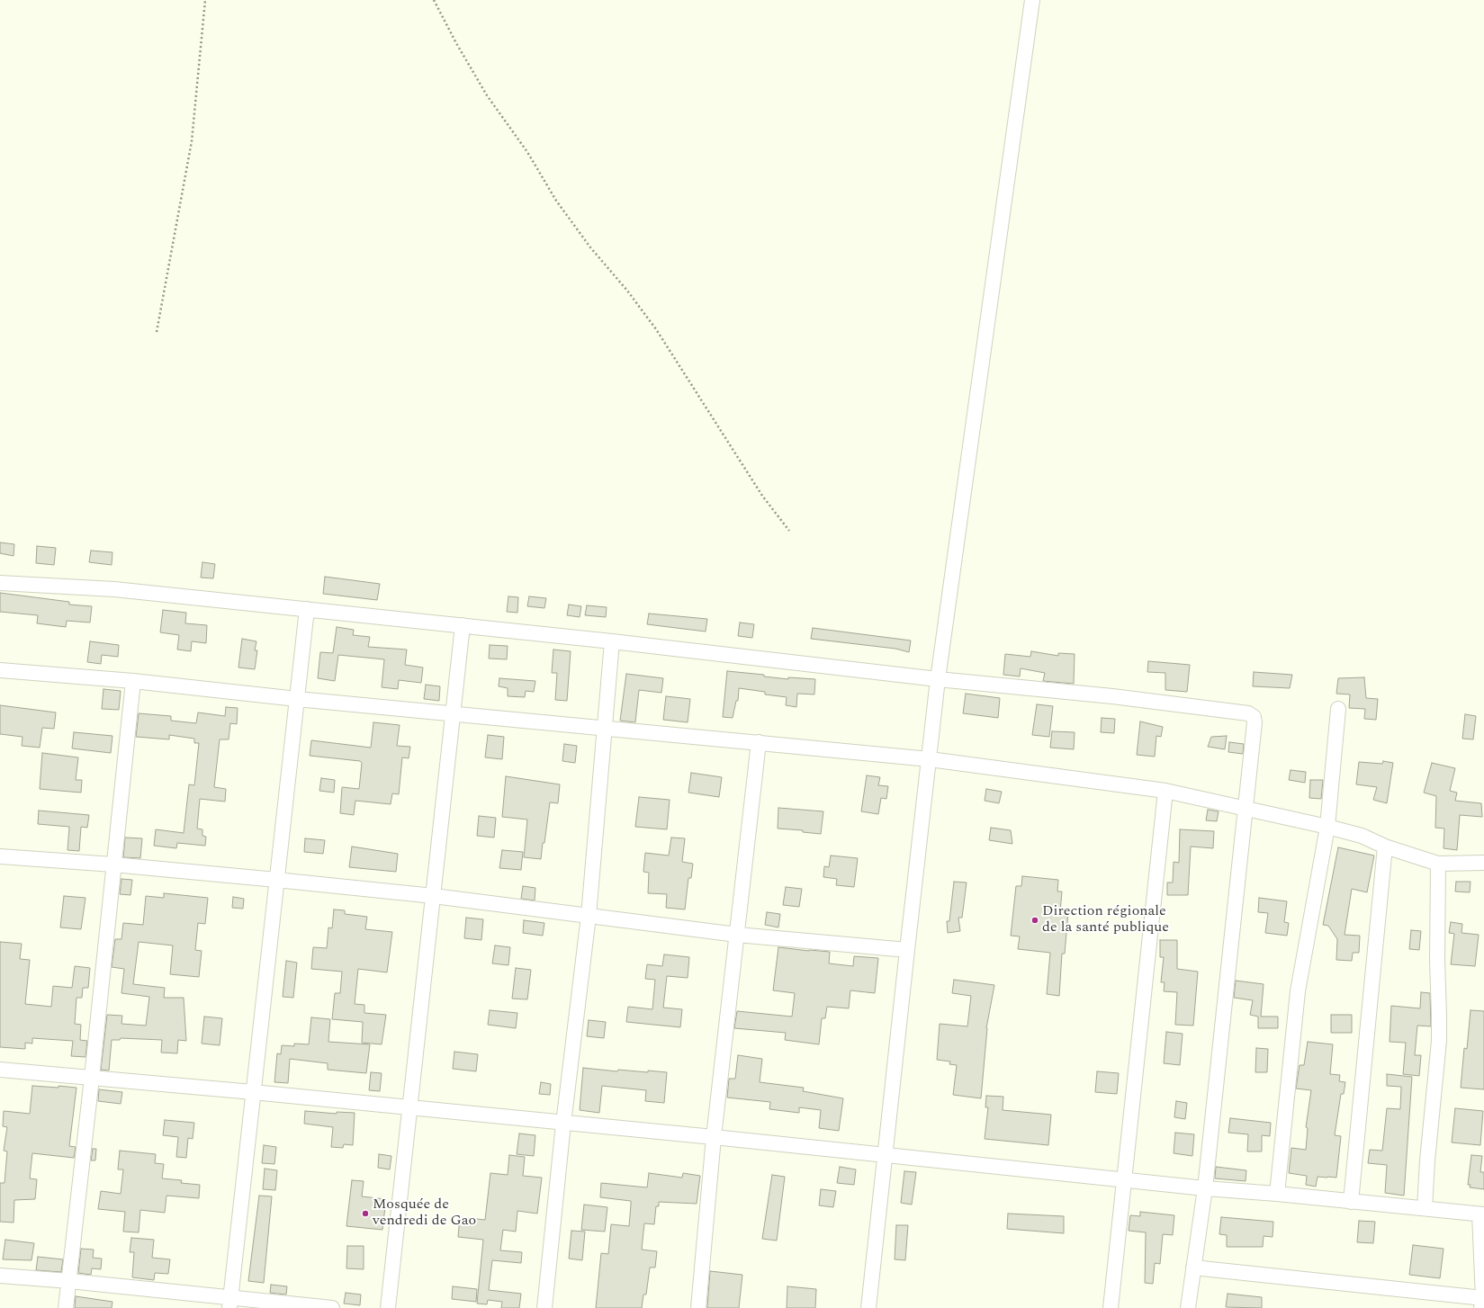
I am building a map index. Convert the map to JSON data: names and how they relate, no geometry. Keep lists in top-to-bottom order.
{
  "places": ["Direction régionale de la santé publique", "Mosquée de vendredi de Gao"]
}
